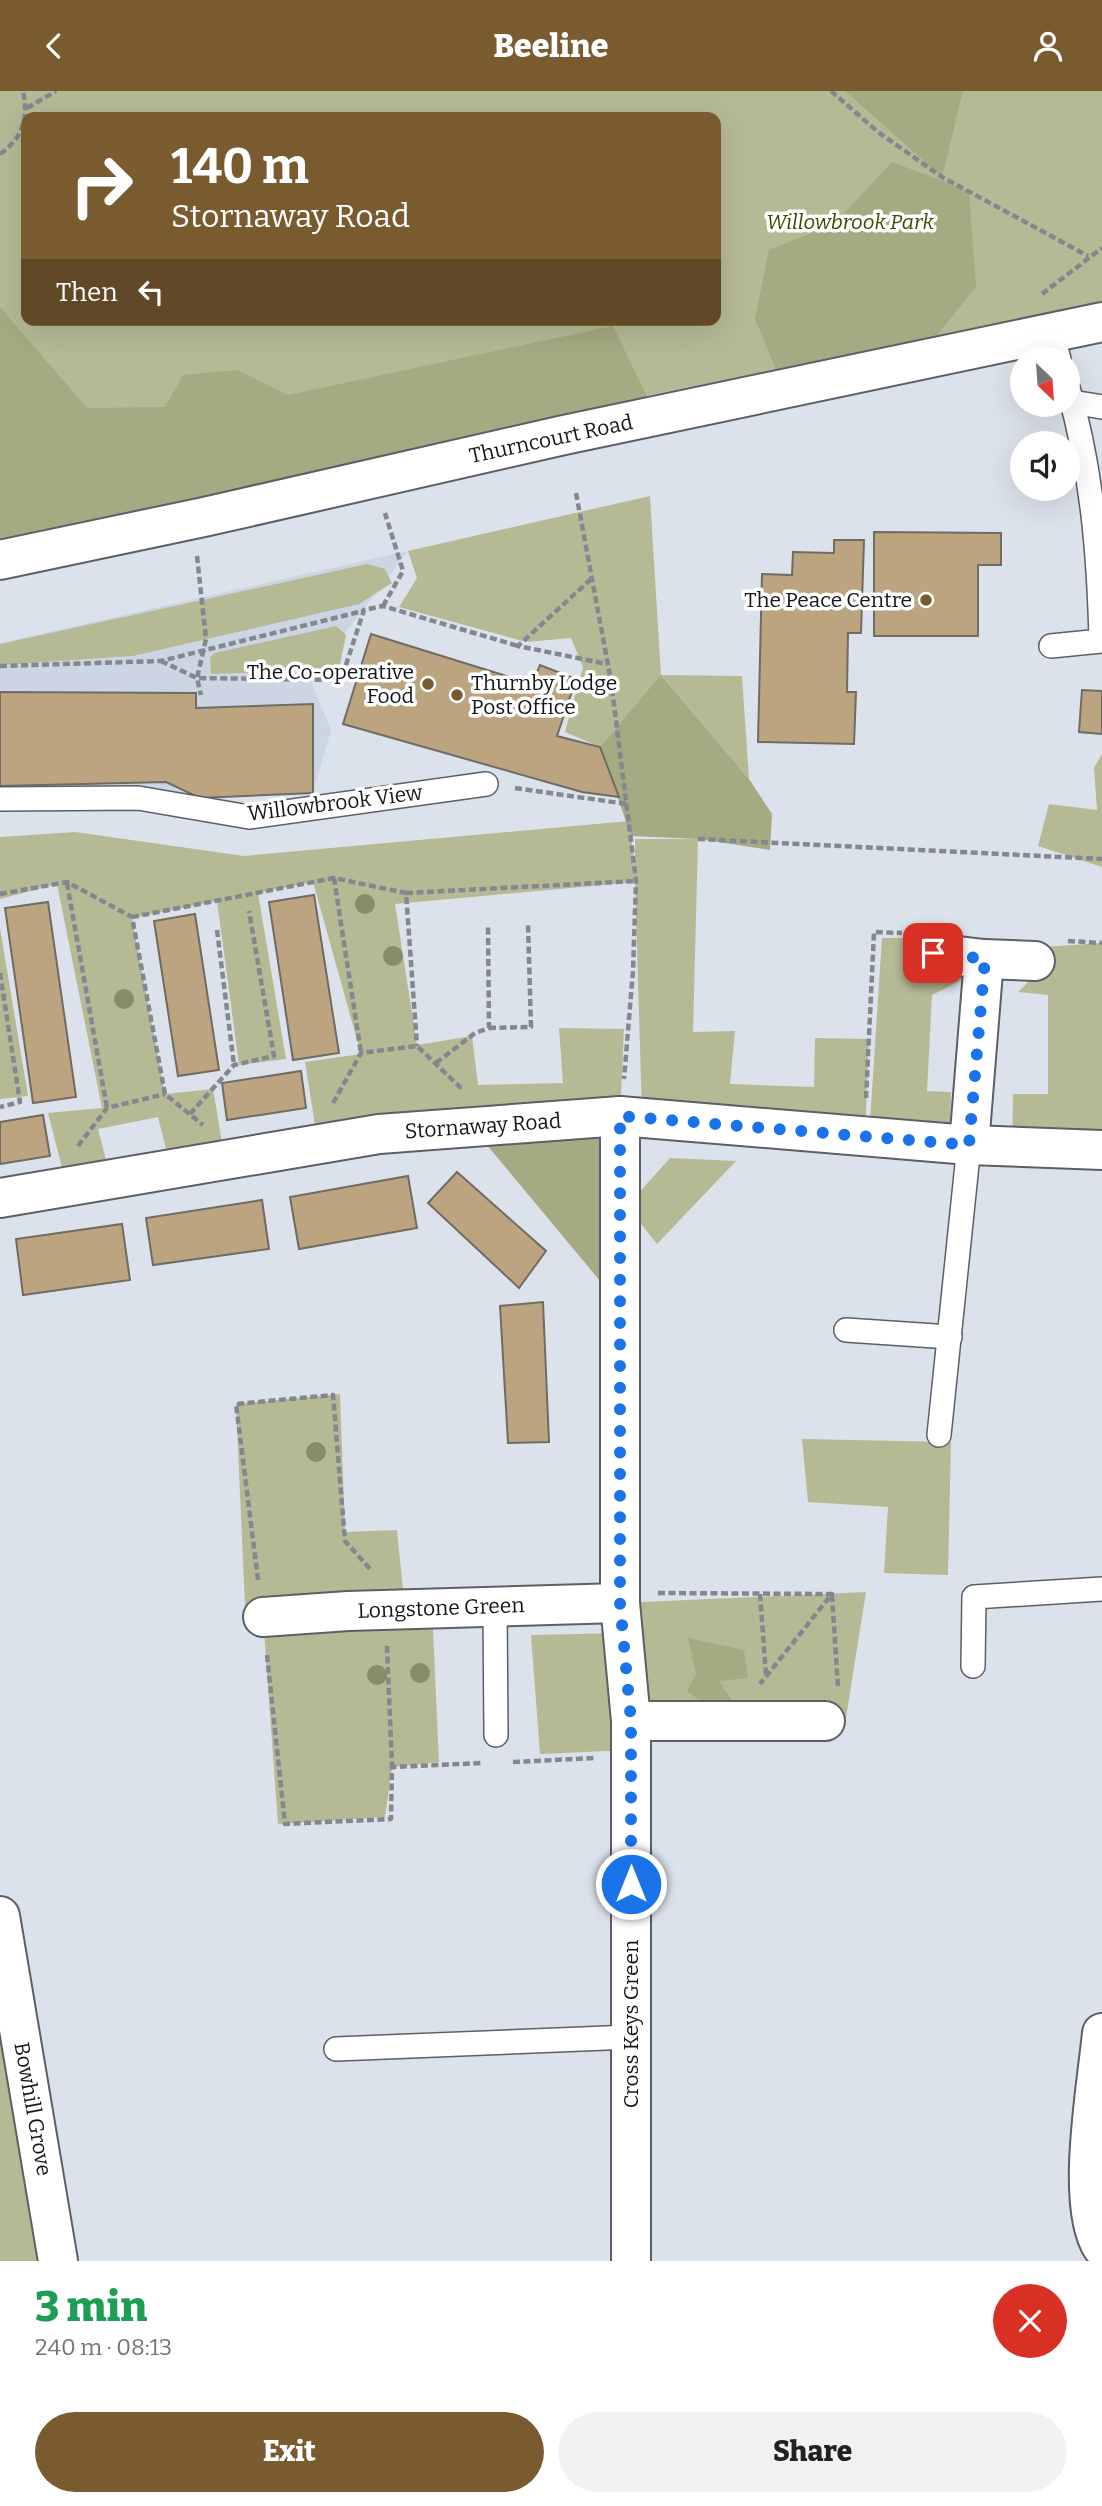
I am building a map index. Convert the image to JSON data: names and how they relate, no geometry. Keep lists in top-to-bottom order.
{
  "streets": {
    "street": [
      "Thurncourt Road",
      "Stornaway Road",
      "Longstone Green",
      "Cross Keys Green",
      "Bowhill Grove"
    ],
    "lane": ["Willowbrook View"]
  },
  "crossings": [
    ["Stornaway Road", "Cross Keys Green"],
    ["Longstone Green", "Cross Keys Green"]
  ],
  "parks": ["Willowbrook Park"],
  "places": ["The Peace Centre", "The Co-operative Food", "Thurnby Lodge Post Office"],
  "north": "bottom right",
  "page": {
    "header": "Beeline",
    "turn": ["140 m", "Stornaway Road"],
    "then": "Then",
    "heading": ["3 min", "240 m · 08:13"],
    "buttons": ["Exit", "Share"]
  }
}
